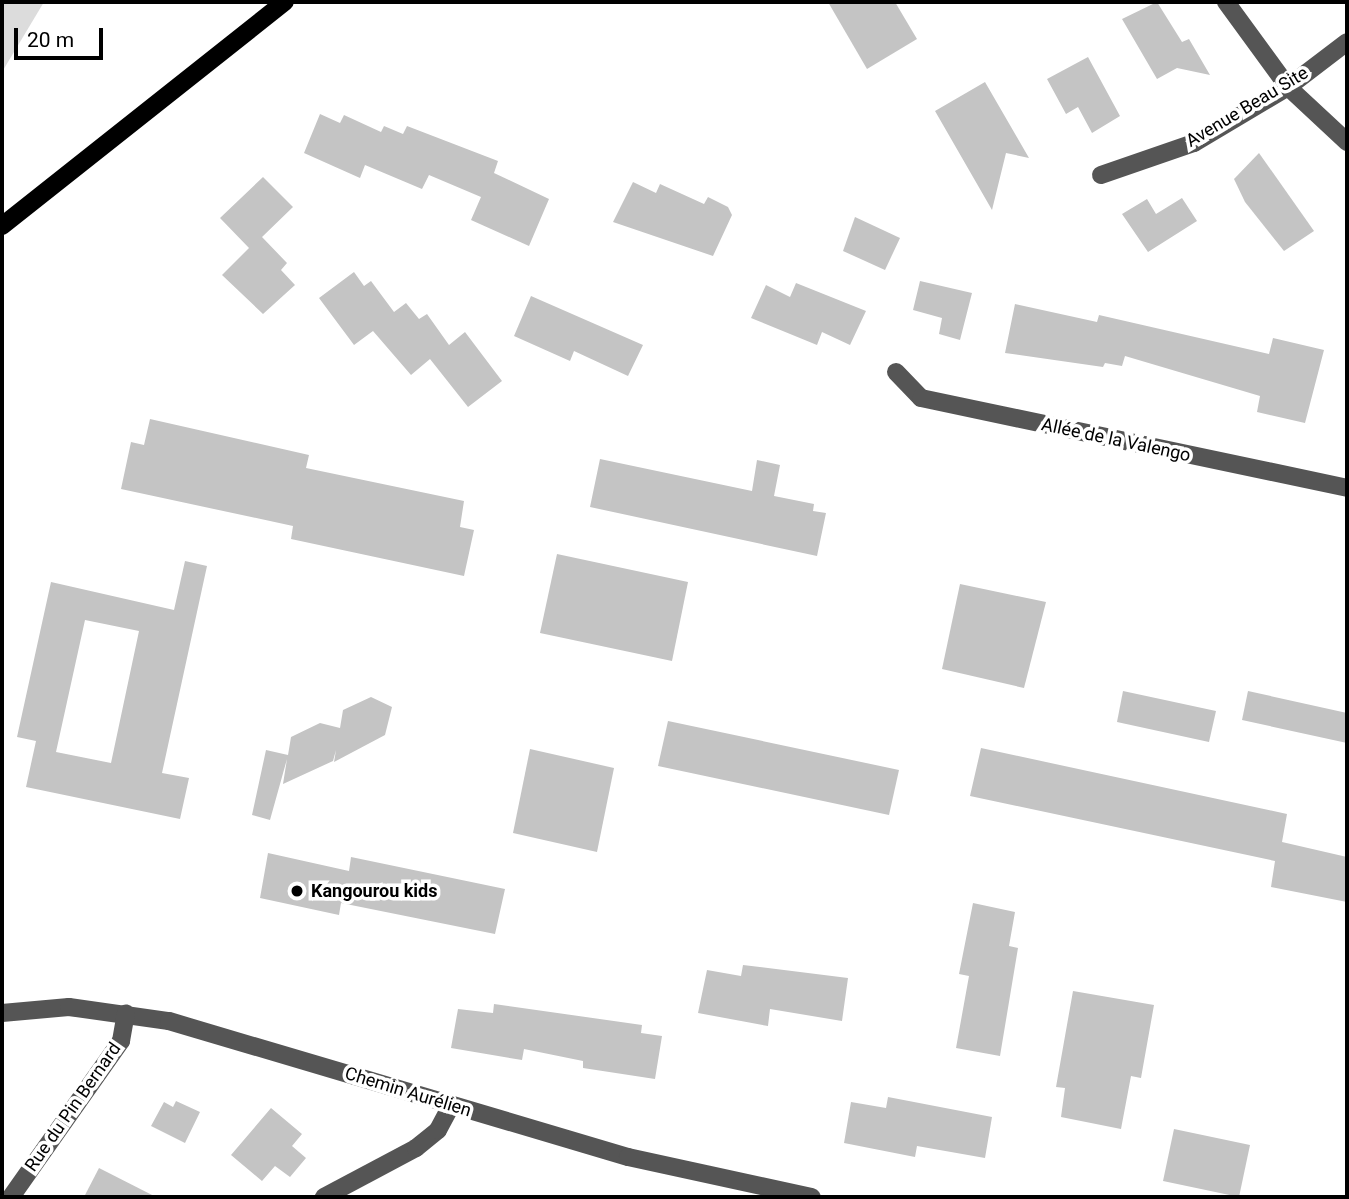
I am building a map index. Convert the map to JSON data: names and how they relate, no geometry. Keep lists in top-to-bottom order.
{
  "streets": {
    "street": [
      "Avenue Beau Site",
      "Allée de la Valengo",
      "Chemin Aurélien",
      "Rue du Pin Bernard"
    ]
  },
  "crossings": [
    ["Chemin Aurélien", "Rue du Pin Bernard"]
  ],
  "places": ["Kangourou kids"],
  "scale_bar": "20 m"
}
